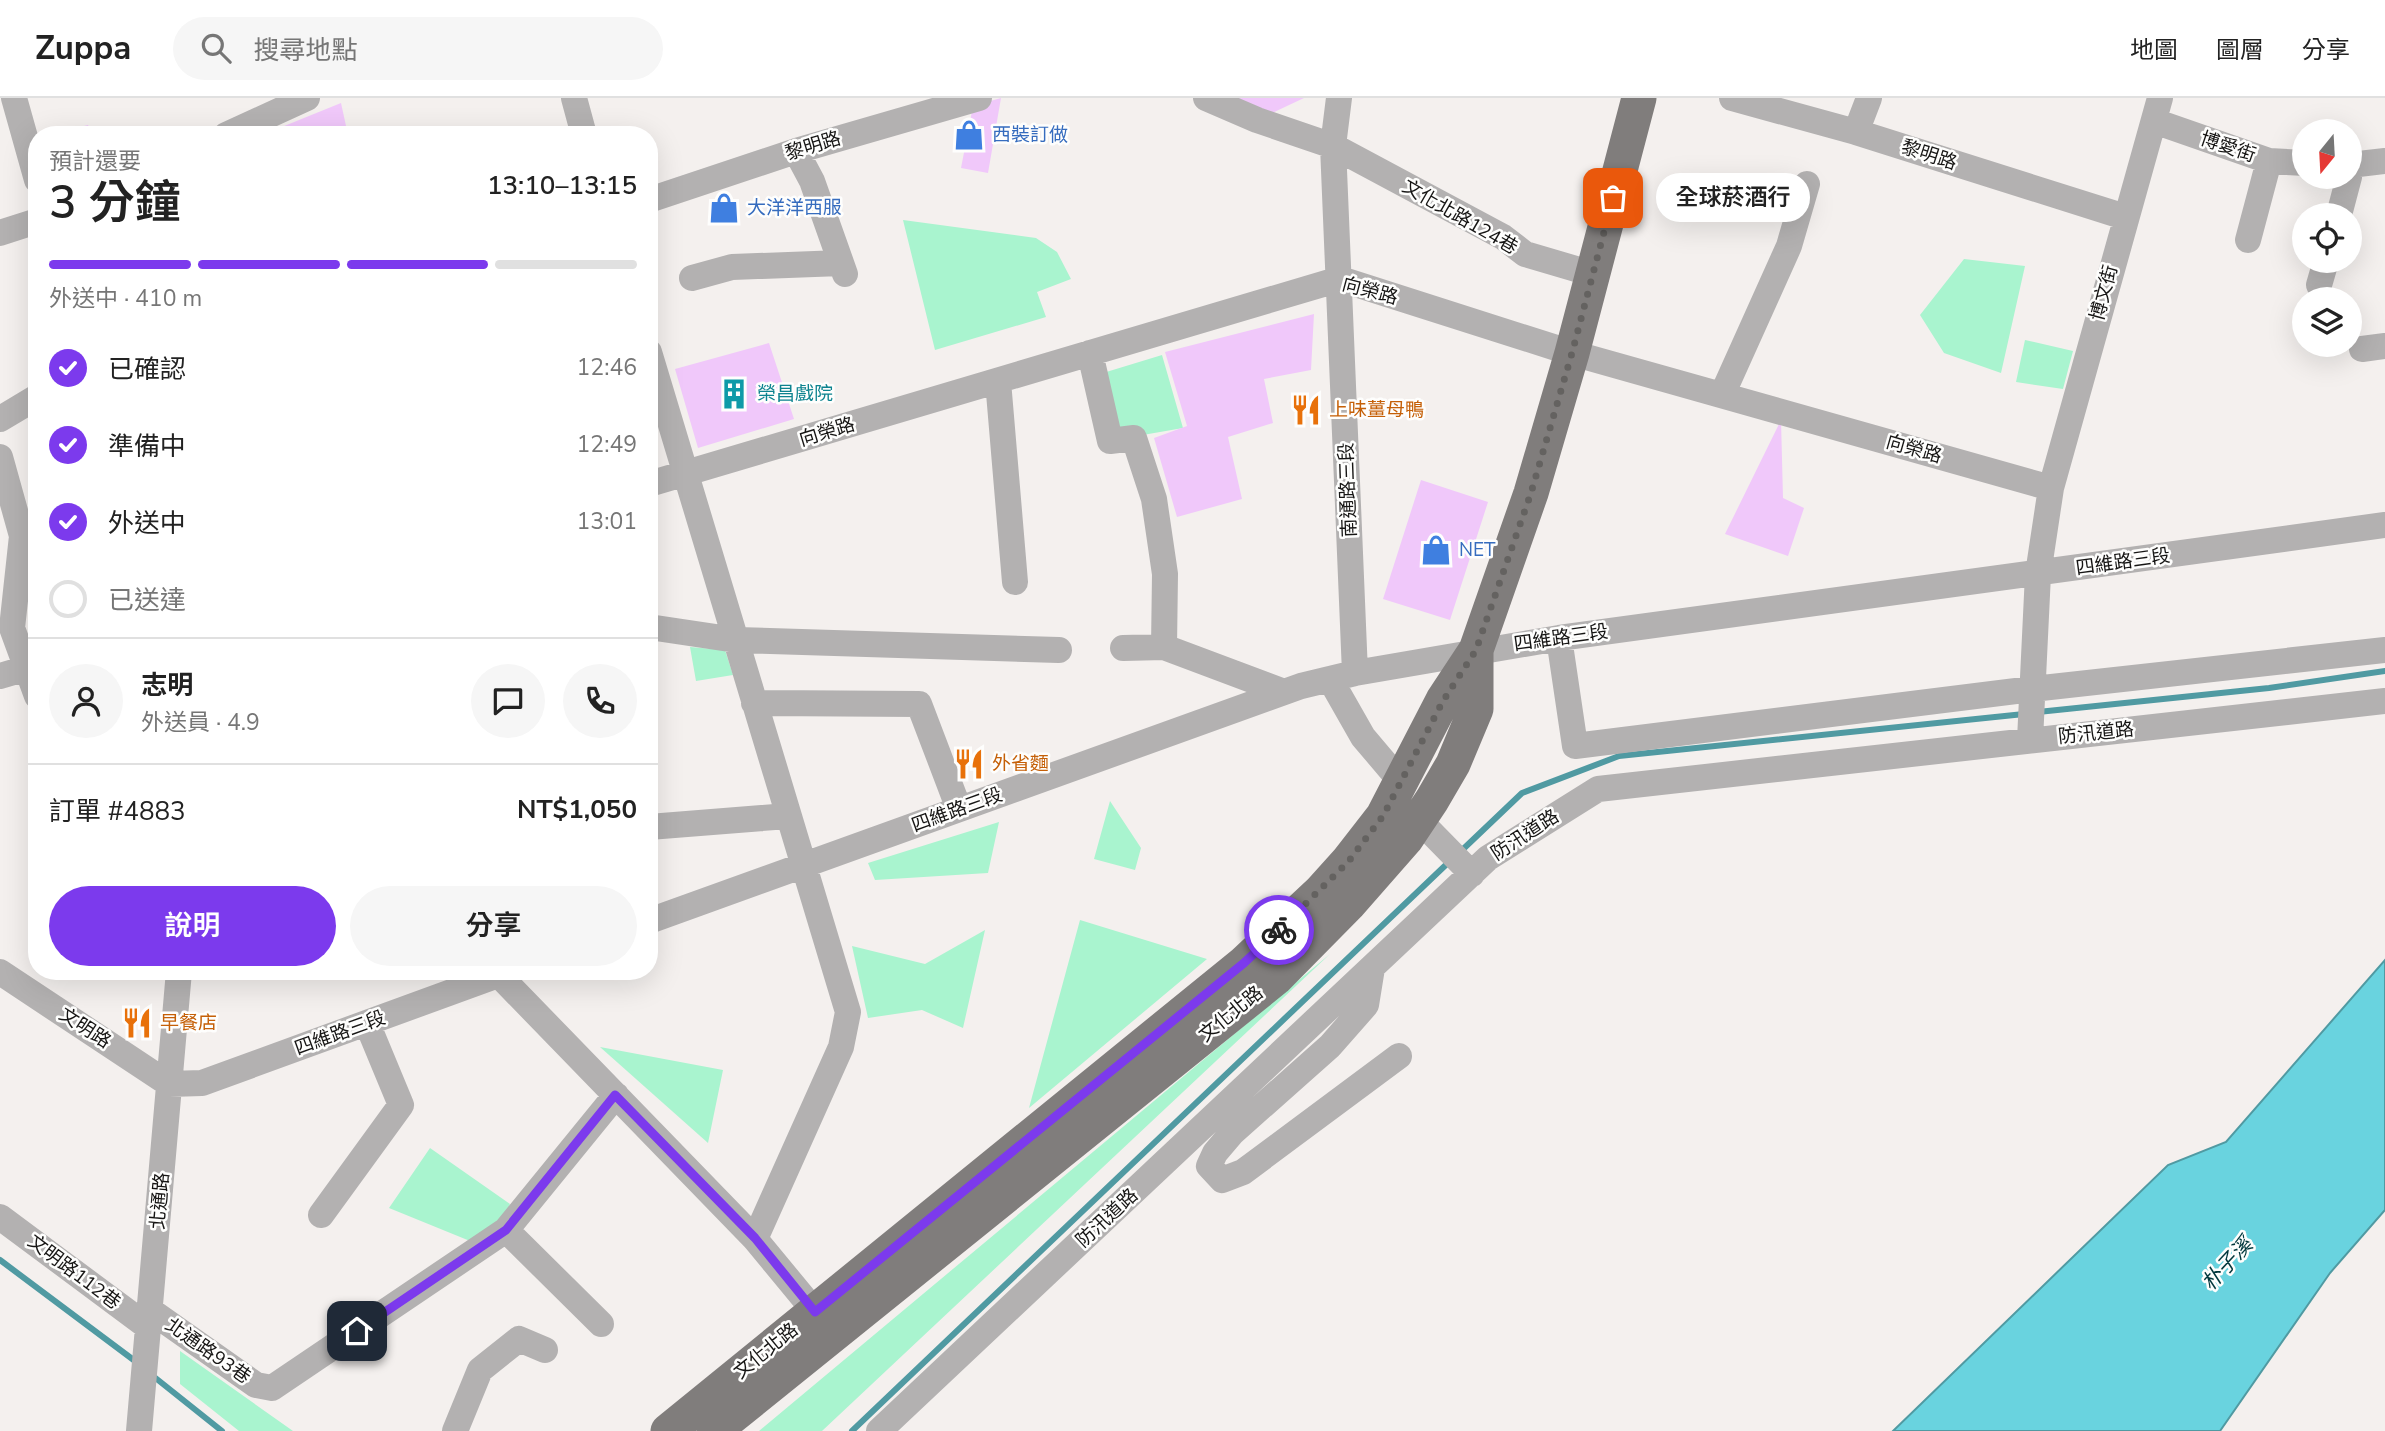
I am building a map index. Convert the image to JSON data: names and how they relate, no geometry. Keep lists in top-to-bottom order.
{
  "streets": {
    "main road": ["文化北路"],
    "street": [
      "黎明路",
      "博愛街",
      "文化北路124巷",
      "向榮路",
      "博文街",
      "南通路三段",
      "四維路三段",
      "防汛道路",
      "文明路",
      "北通路",
      "文明路112巷",
      "北通路93巷"
    ]
  },
  "crossings": [
    ["黎明路", "博文街"],
    ["博愛街", "博文街"],
    ["文化北路124巷", "南通路三段"],
    ["文化北路124巷", "文化北路"],
    ["向榮路", "博文街"],
    ["向榮路", "南通路三段"],
    ["向榮路", "文化北路"],
    ["博文街", "四維路三段"],
    ["博文街", "防汛道路"],
    ["南通路三段", "四維路三段"],
    ["四維路三段", "文化北路"],
    ["四維路三段", "文明路"],
    ["四維路三段", "北通路"],
    ["文明路", "北通路"],
    ["北通路", "文明路112巷"],
    ["北通路", "北通路93巷"],
    ["文明路112巷", "北通路93巷"]
  ],
  "water": ["朴子溪"],
  "places": {
    "shop": ["西裝訂做", "大洋洋西服", "NET"],
    "other": ["全球菸酒行"],
    "building": ["榮昌戲院"],
    "restaurant": ["上味薑母鴨", "外省麵", "早餐店"]
  },
  "north": "bottom",
  "page": {
    "header": "Zuppa",
    "search": "搜尋地點",
    "nav": ["地圖", "圖層", "分享"],
    "heading": ["3 分鐘", "預計還要", "13:10–13:15"],
    "panel": [
      "志明",
      "外送員 · 4.9",
      "訂單 #4883",
      "NT$1,050"
    ],
    "bubble": "全球菸酒行",
    "bar": "外送中 · 410 m",
    "list": [
      ["已確認", "12:46"],
      ["準備中", "12:49"],
      ["外送中", "13:01"],
      "已送達"
    ],
    "buttons": ["說明", "分享"]
  }
}
